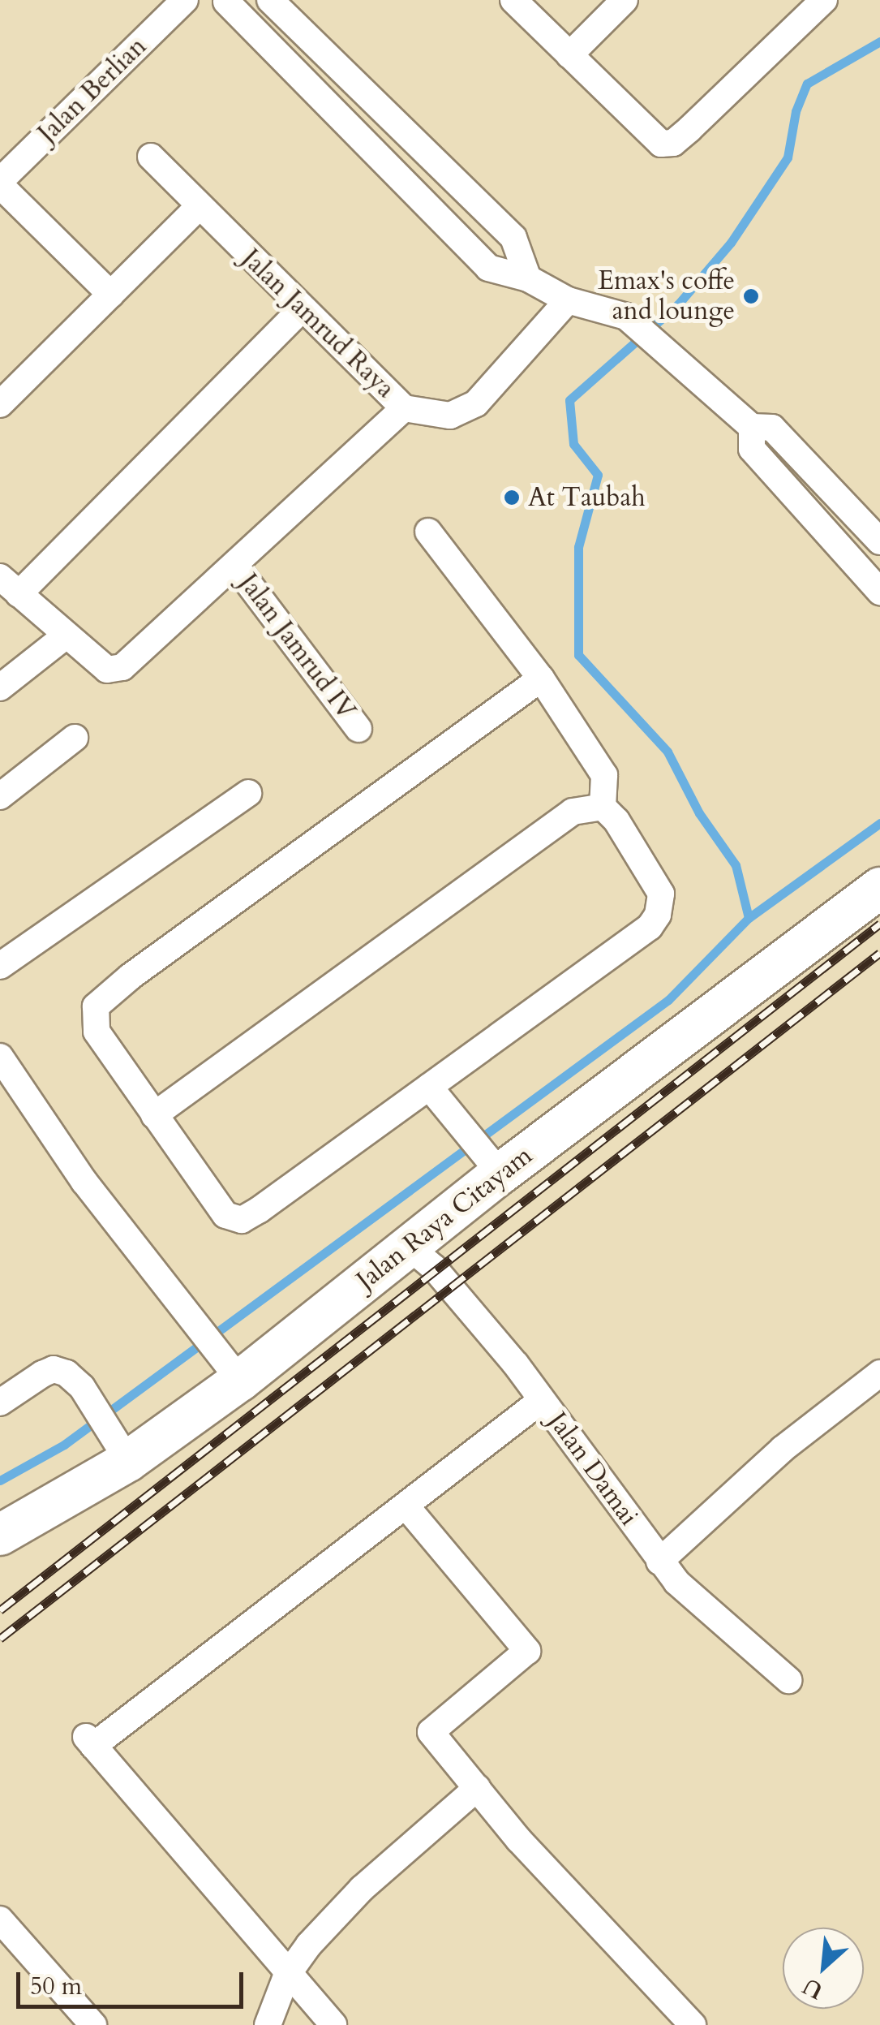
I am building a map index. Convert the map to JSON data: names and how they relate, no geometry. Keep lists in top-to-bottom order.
{
  "streets": {
    "main road": ["Jalan Raya Citayam"],
    "street": [
      "Jalan Berlian",
      "Jalan Jamrud Raya",
      "Jalan Jamrud IV",
      "Jalan Damai"
    ]
  },
  "crossings": [
    ["Jalan Raya Citayam", "Jalan Damai"]
  ],
  "places": ["Emax's coffe and lounge", "At Taubah"],
  "scale_bar": "50 m",
  "north": "bottom left"
}
